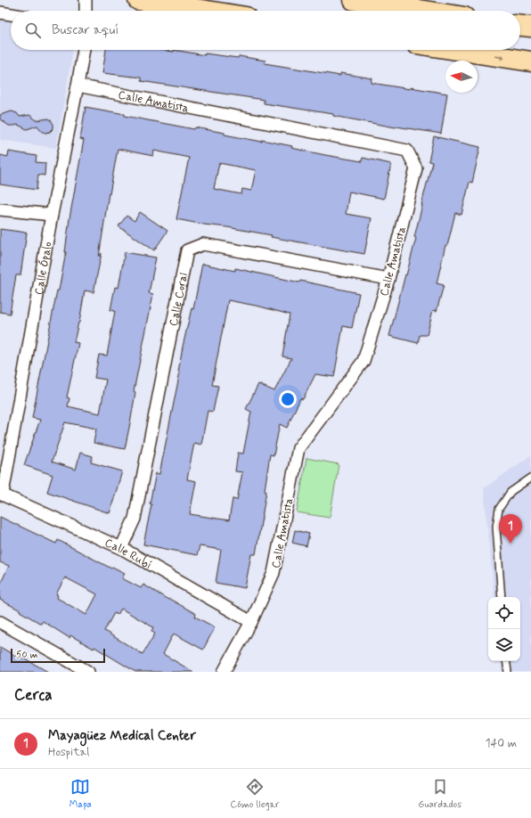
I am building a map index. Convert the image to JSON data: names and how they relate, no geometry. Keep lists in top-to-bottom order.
{
  "streets": {
    "street": [
      "Calle Amatista",
      "Calle Ópalo",
      "Calle Coral",
      "Calle Rubí"
    ]
  },
  "crossings": [
    ["Calle Amatista", "Calle Ópalo"],
    ["Calle Amatista", "Calle Coral"],
    ["Calle Amatista", "Calle Rubí"],
    ["Calle Ópalo", "Calle Rubí"],
    ["Calle Coral", "Calle Rubí"]
  ],
  "scale_bar": "50 m",
  "north": "left",
  "page": {
    "search": "Buscar aquí",
    "pins": "1",
    "scale": "50 m",
    "heading": "Cerca",
    "list": [
      {
        "mark": "1",
        "name": "Mayagüez Medical Center",
        "note": "Hospital",
        "value": "140 m"
      }
    ],
    "nav": ["Mapa", "Cómo llegar", "Guardados"]
  }
}
